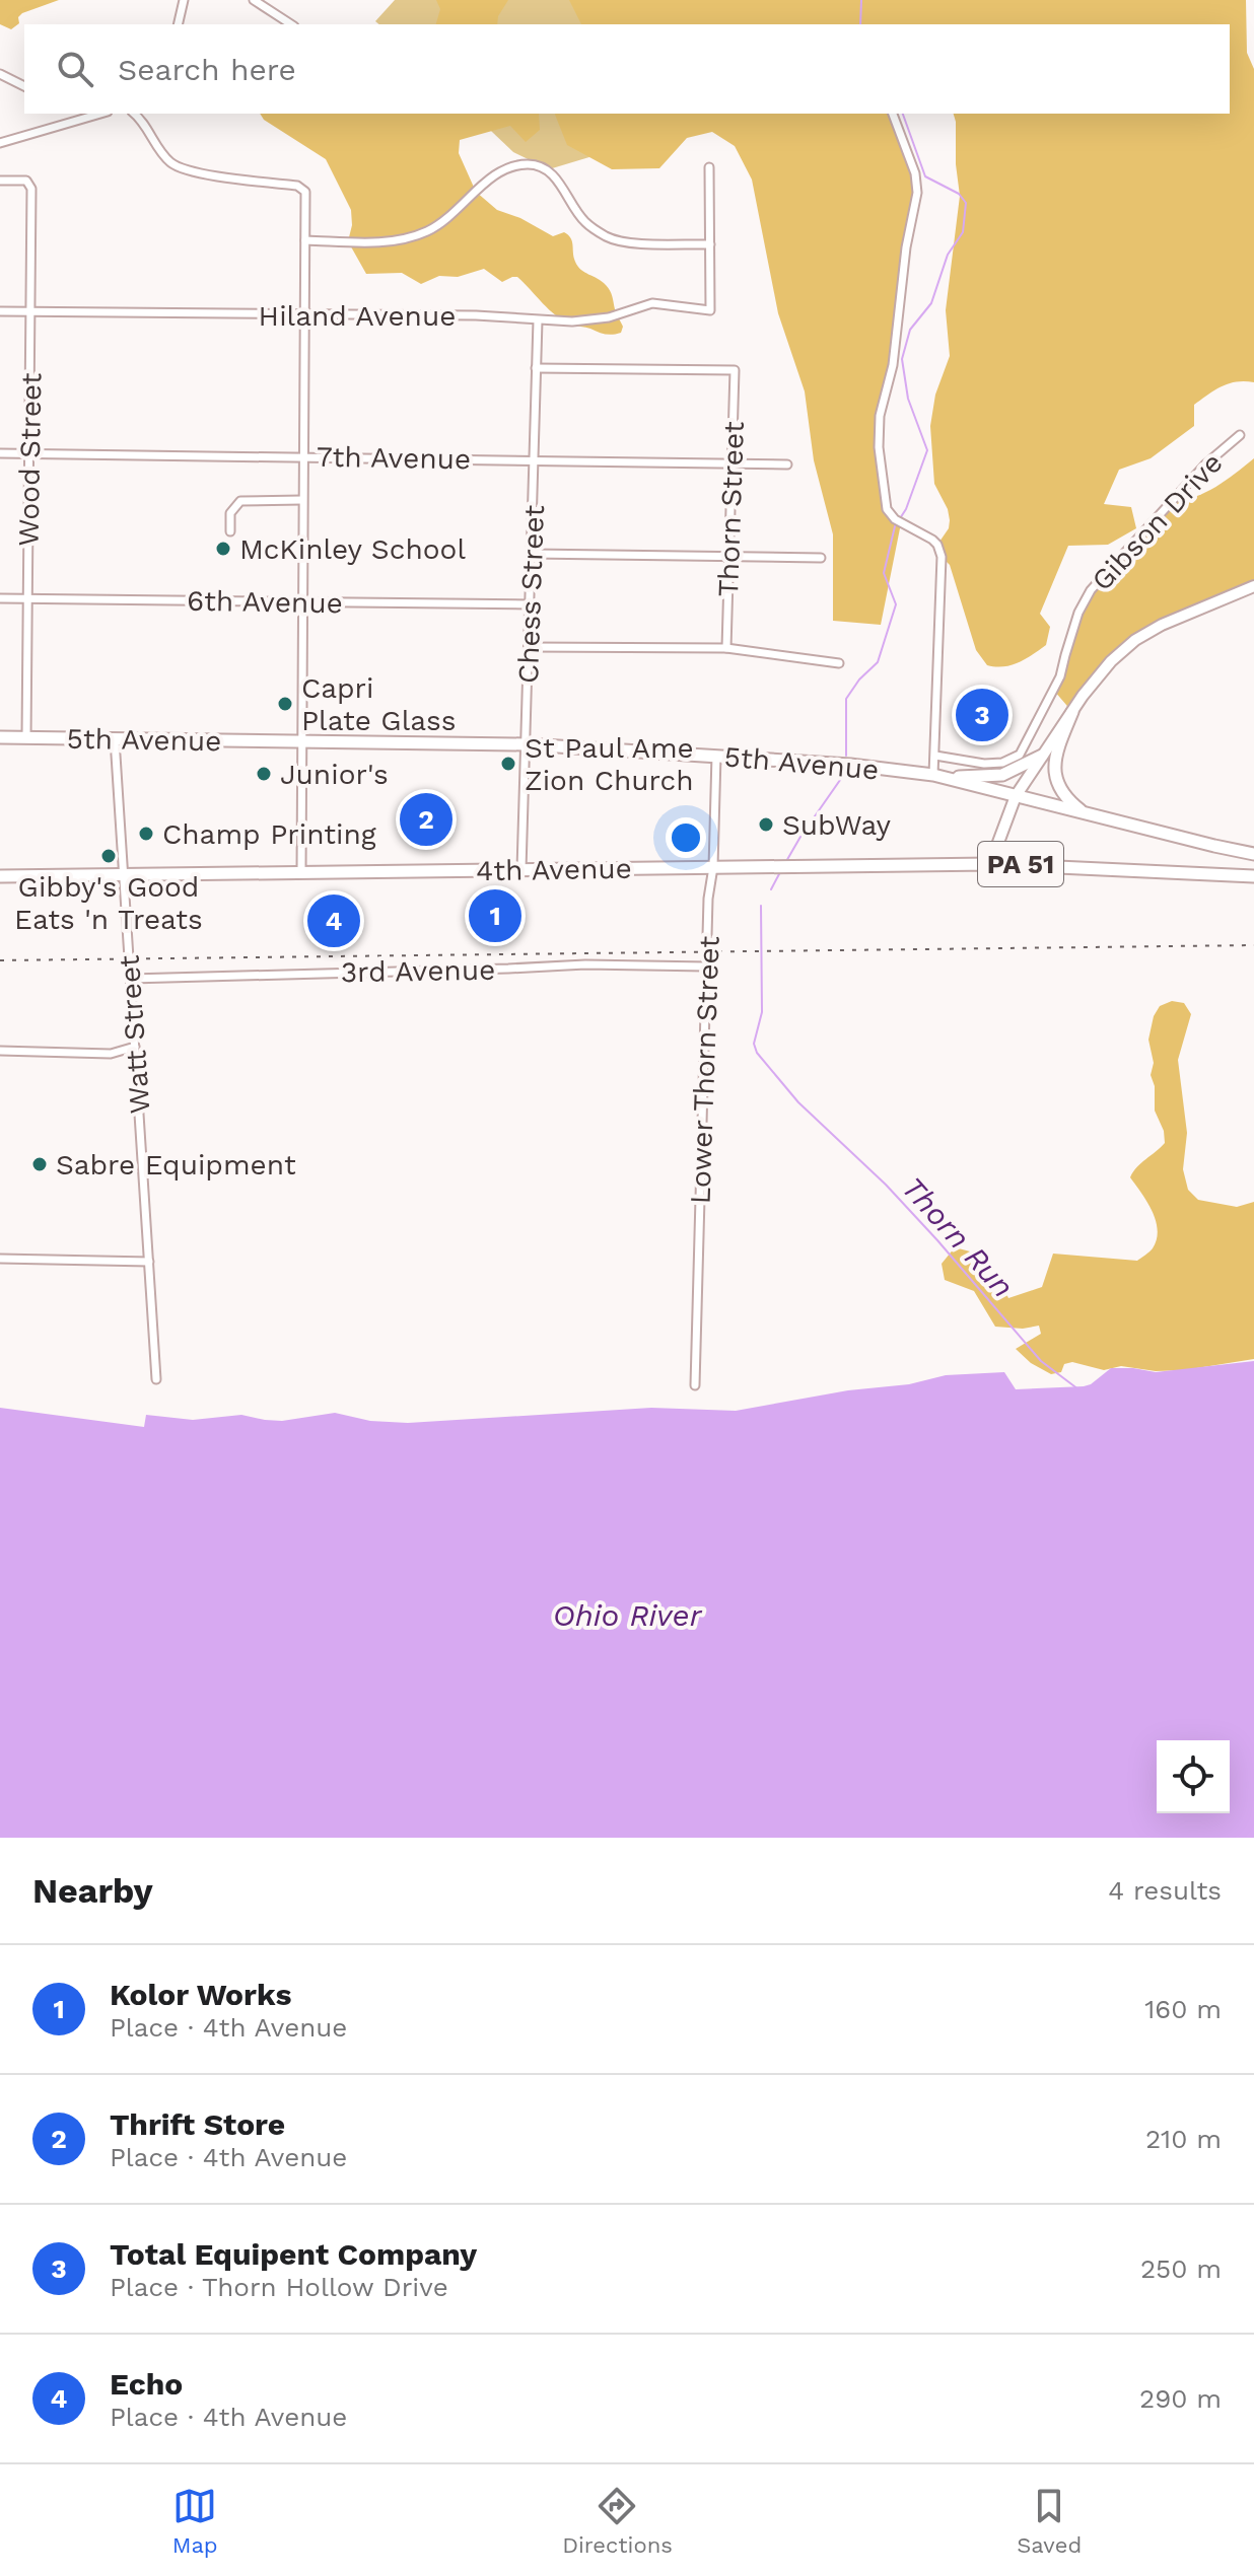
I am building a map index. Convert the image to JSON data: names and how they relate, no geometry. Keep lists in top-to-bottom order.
{
  "streets": {
    "main road": ["5th Avenue", "PA 51", "4th Avenue"],
    "street": [
      "Hiland Avenue",
      "7th Avenue",
      "Wood Street",
      "Thorn Street",
      "Gibson Drive",
      "Chess Street",
      "6th Avenue",
      "3rd Avenue",
      "Watt Street",
      "Lower Thorn Street"
    ]
  },
  "crossings": [
    ["Hiland Avenue", "Wood Street"],
    ["Hiland Avenue", "Chess Street"],
    ["7th Avenue", "Wood Street"],
    ["7th Avenue", "Thorn Street"],
    ["7th Avenue", "Chess Street"],
    ["Wood Street", "6th Avenue"],
    ["Wood Street", "5th Avenue"],
    ["Thorn Street", "Chess Street"],
    ["Chess Street", "6th Avenue"],
    ["Chess Street", "5th Avenue"],
    ["Chess Street", "4th Avenue"],
    ["5th Avenue", "PA 51"],
    ["5th Avenue", "Watt Street"],
    ["5th Avenue", "Lower Thorn Street"],
    ["4th Avenue", "Watt Street"],
    ["4th Avenue", "Lower Thorn Street"],
    ["3rd Avenue", "Watt Street"],
    ["3rd Avenue", "Lower Thorn Street"]
  ],
  "water": ["Thorn Run", "Ohio River"],
  "places": [
    "McKinley School",
    "Capri Plate Glass",
    "St Paul Ame Zion Church",
    "Junior's",
    "SubWay",
    "Champ Printing",
    "Gibby's Good Eats 'n Treats",
    "Sabre Equipment"
  ],
  "page": {
    "search": "Search here",
    "pins": [
      "3",
      "2",
      "1",
      "4"
    ],
    "heading": ["Nearby", "4 results"],
    "list": [
      {
        "mark": "1",
        "name": "Kolor Works",
        "note": "Place · 4th Avenue",
        "value": "160 m"
      },
      {
        "mark": "2",
        "name": "Thrift Store",
        "note": "Place · 4th Avenue",
        "value": "210 m"
      },
      {
        "mark": "3",
        "name": "Total Equipent Company",
        "note": "Place · Thorn Hollow Drive",
        "value": "250 m"
      },
      {
        "mark": "4",
        "name": "Echo",
        "note": "Place · 4th Avenue",
        "value": "290 m"
      }
    ],
    "nav": ["Map", "Directions", "Saved"]
  }
}
